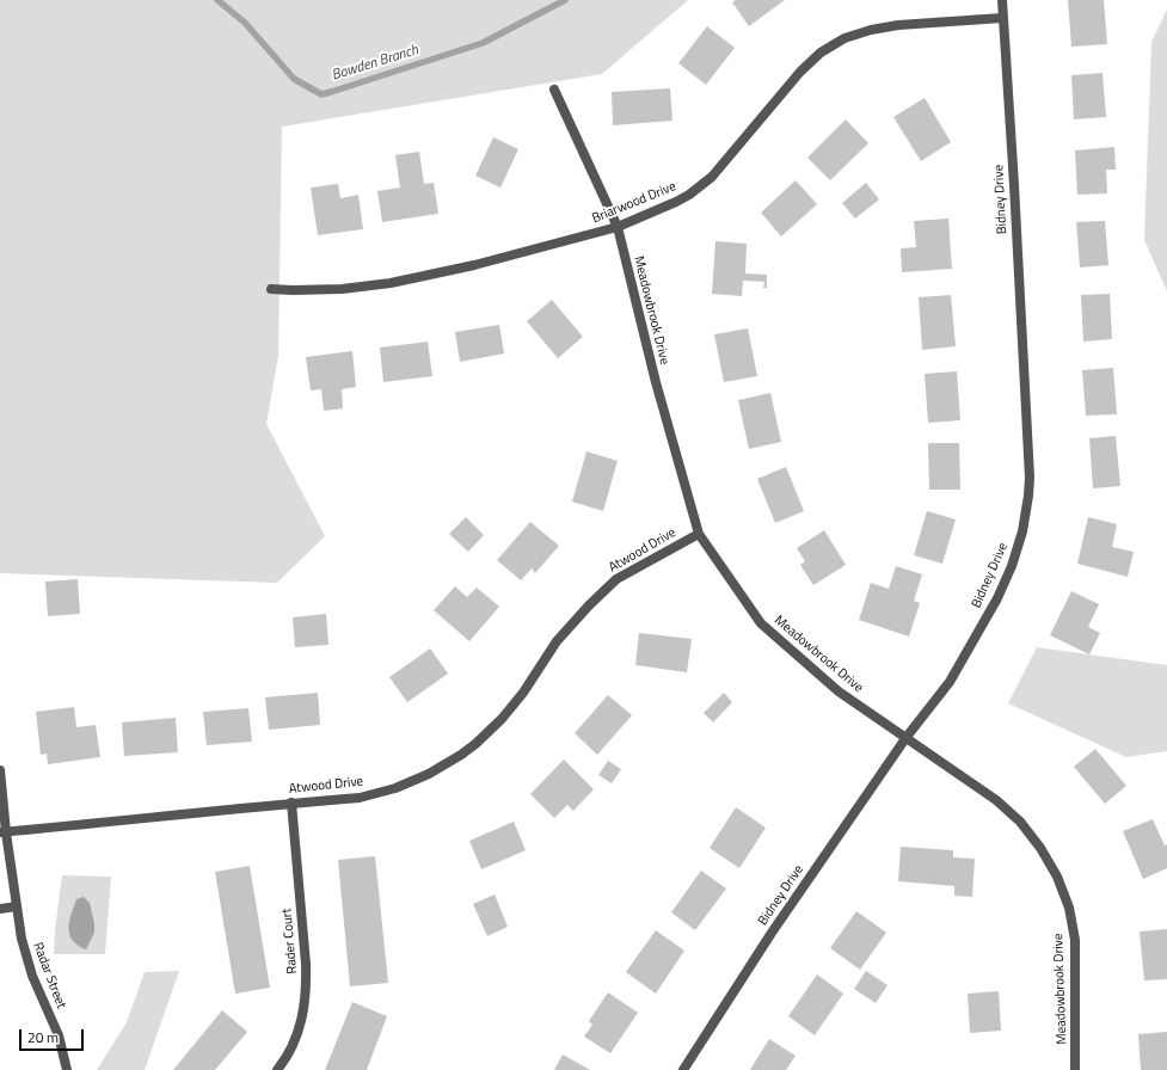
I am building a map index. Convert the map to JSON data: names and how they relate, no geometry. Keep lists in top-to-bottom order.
{
  "streets": {
    "street": [
      "Bidney Drive",
      "Briarwood Drive",
      "Meadowbrook Drive",
      "Atwood Drive",
      "Rader Court",
      "Radar Street"
    ]
  },
  "crossings": [
    ["Bidney Drive", "Briarwood Drive"],
    ["Bidney Drive", "Meadowbrook Drive"],
    ["Briarwood Drive", "Meadowbrook Drive"],
    ["Meadowbrook Drive", "Atwood Drive"],
    ["Atwood Drive", "Rader Court"],
    ["Atwood Drive", "Radar Street"]
  ],
  "water": ["Bowden Branch"],
  "scale_bar": "20 m"
}
